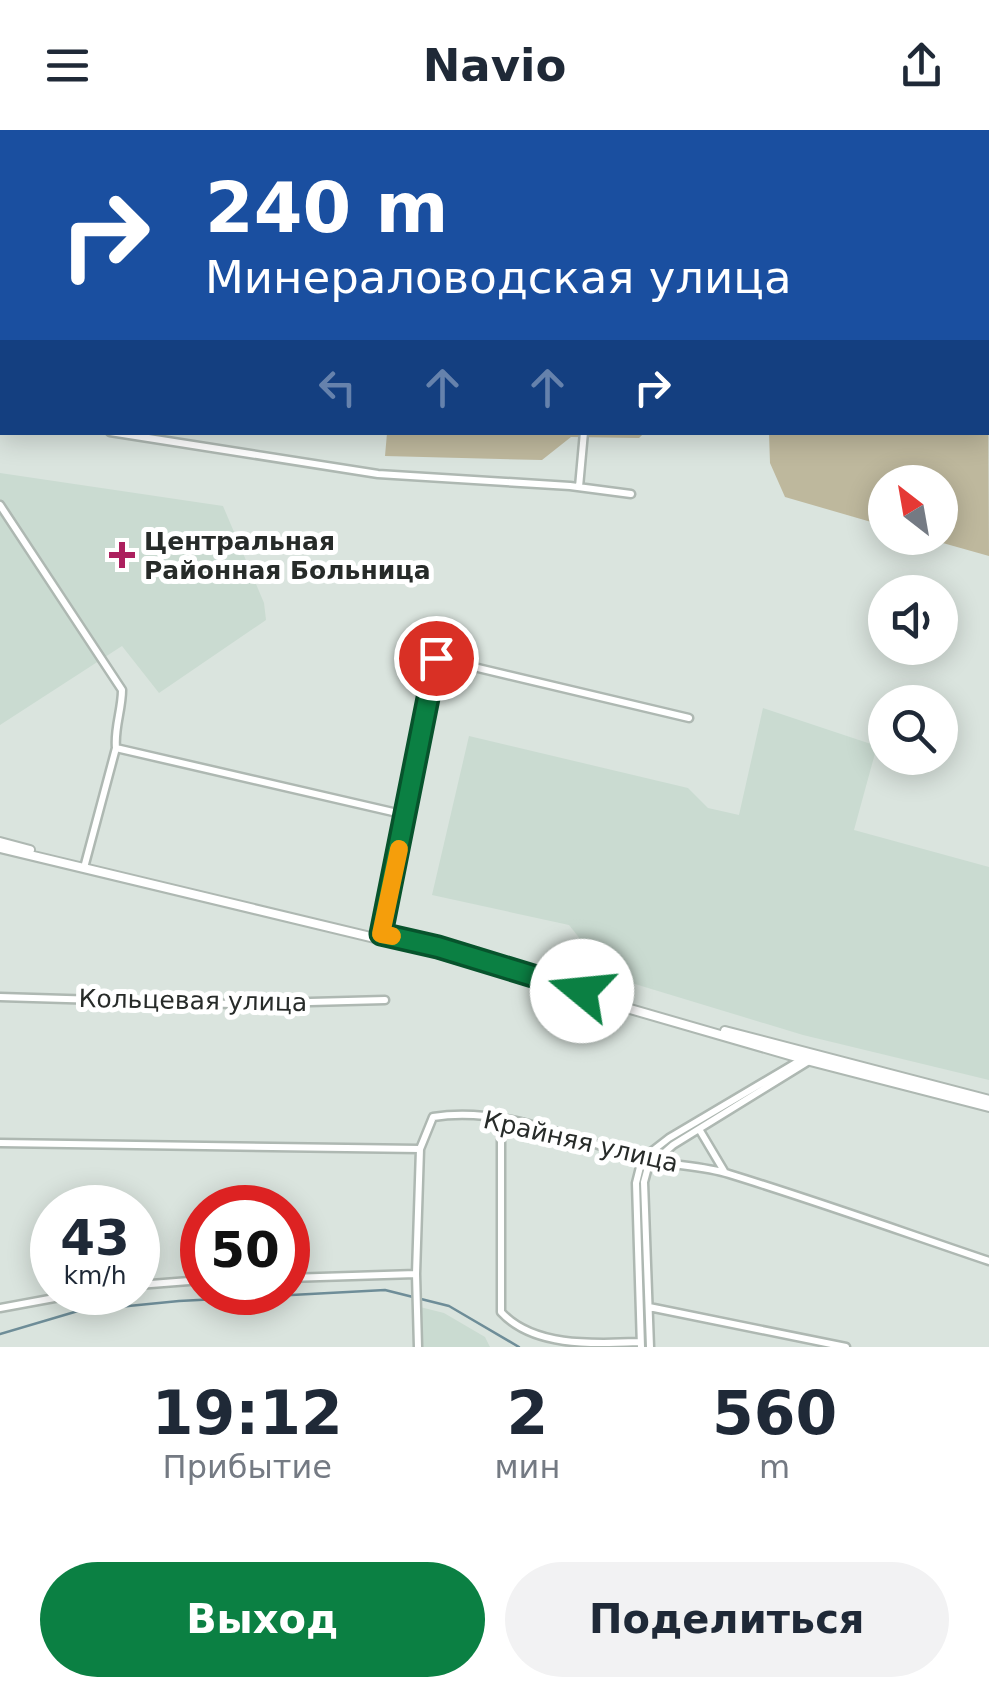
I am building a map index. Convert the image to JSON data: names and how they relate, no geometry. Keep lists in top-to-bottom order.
{
  "streets": {
    "street": ["Кольцевая улица", "Крайняя улица"]
  },
  "places": {
    "health": ["Центральная Районная Больница"]
  },
  "north": "top left",
  "page": {
    "header": "Navio",
    "turn": ["240 m", "Минераловодская улица"],
    "speed": "43 km/h",
    "limit": "50",
    "eta": [
      "19:12",
      "Прибытие",
      "2",
      "мин",
      "560",
      "m"
    ],
    "buttons": ["Выход", "Поделиться"]
  }
}
